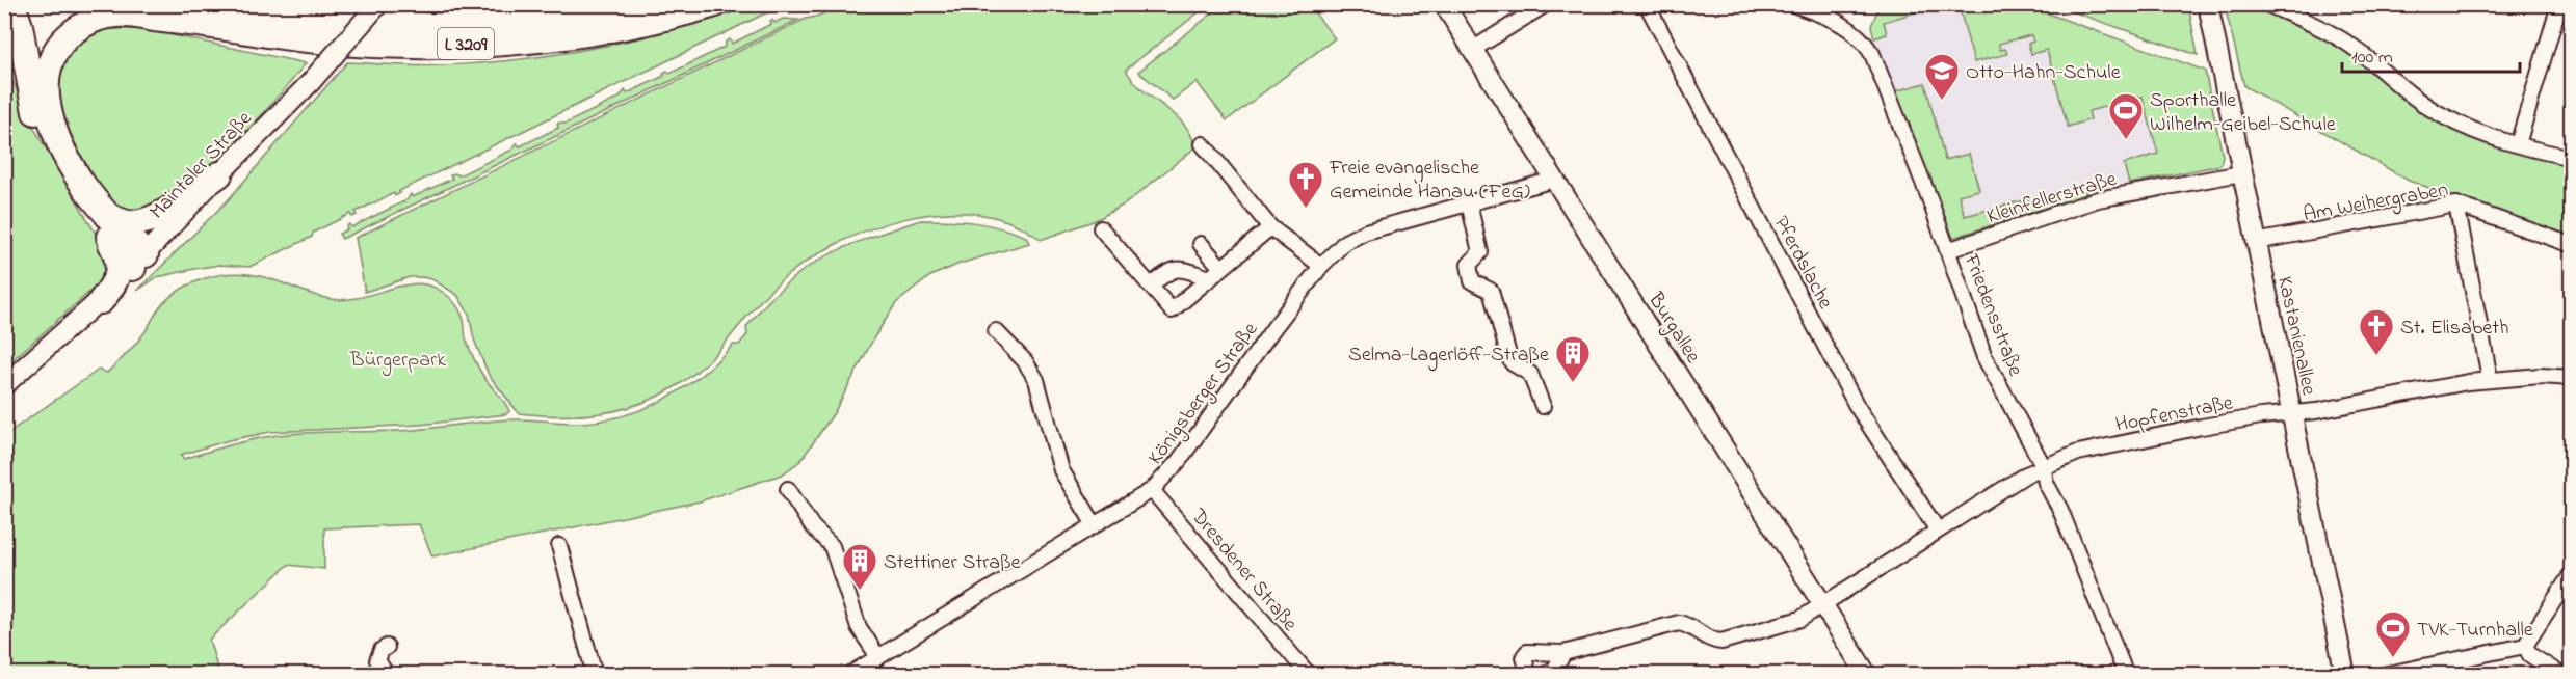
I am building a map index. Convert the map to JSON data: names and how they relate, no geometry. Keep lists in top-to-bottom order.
{
  "streets": {
    "highway": ["L 3209"],
    "street": [
      "Maintaler Straße",
      "Kleinfellerstraße",
      "Am Weihergraben",
      "Pferdslache",
      "Friedensstraße",
      "Burgallee",
      "Kastanienallee",
      "Königsberger Straße",
      "Hopfenstraße",
      "Dresdener Straße"
    ]
  },
  "crossings": [
    ["Kleinfellerstraße", "Friedensstraße"],
    ["Kleinfellerstraße", "Kastanienallee"],
    ["Am Weihergraben", "Kastanienallee"],
    ["Pferdslache", "Hopfenstraße"],
    ["Friedensstraße", "Hopfenstraße"],
    ["Burgallee", "Königsberger Straße"],
    ["Burgallee", "Hopfenstraße"],
    ["Kastanienallee", "Hopfenstraße"],
    ["Königsberger Straße", "Dresdener Straße"]
  ],
  "parks": ["Bürgerpark"],
  "places": {
    "school or university": ["Otto-Hahn-Schule"],
    "sports": ["Sporthalle Wilhelm-Geibel-Schule", "TVK-Turnhalle"],
    "church": ["Freie evangelische Gemeinde Hanau (FeG)", "St. Elisabeth"],
    "building": ["Selma-Lagerlöff-Straße", "Stettiner Straße"]
  },
  "scale_bar": "100 m"
}
